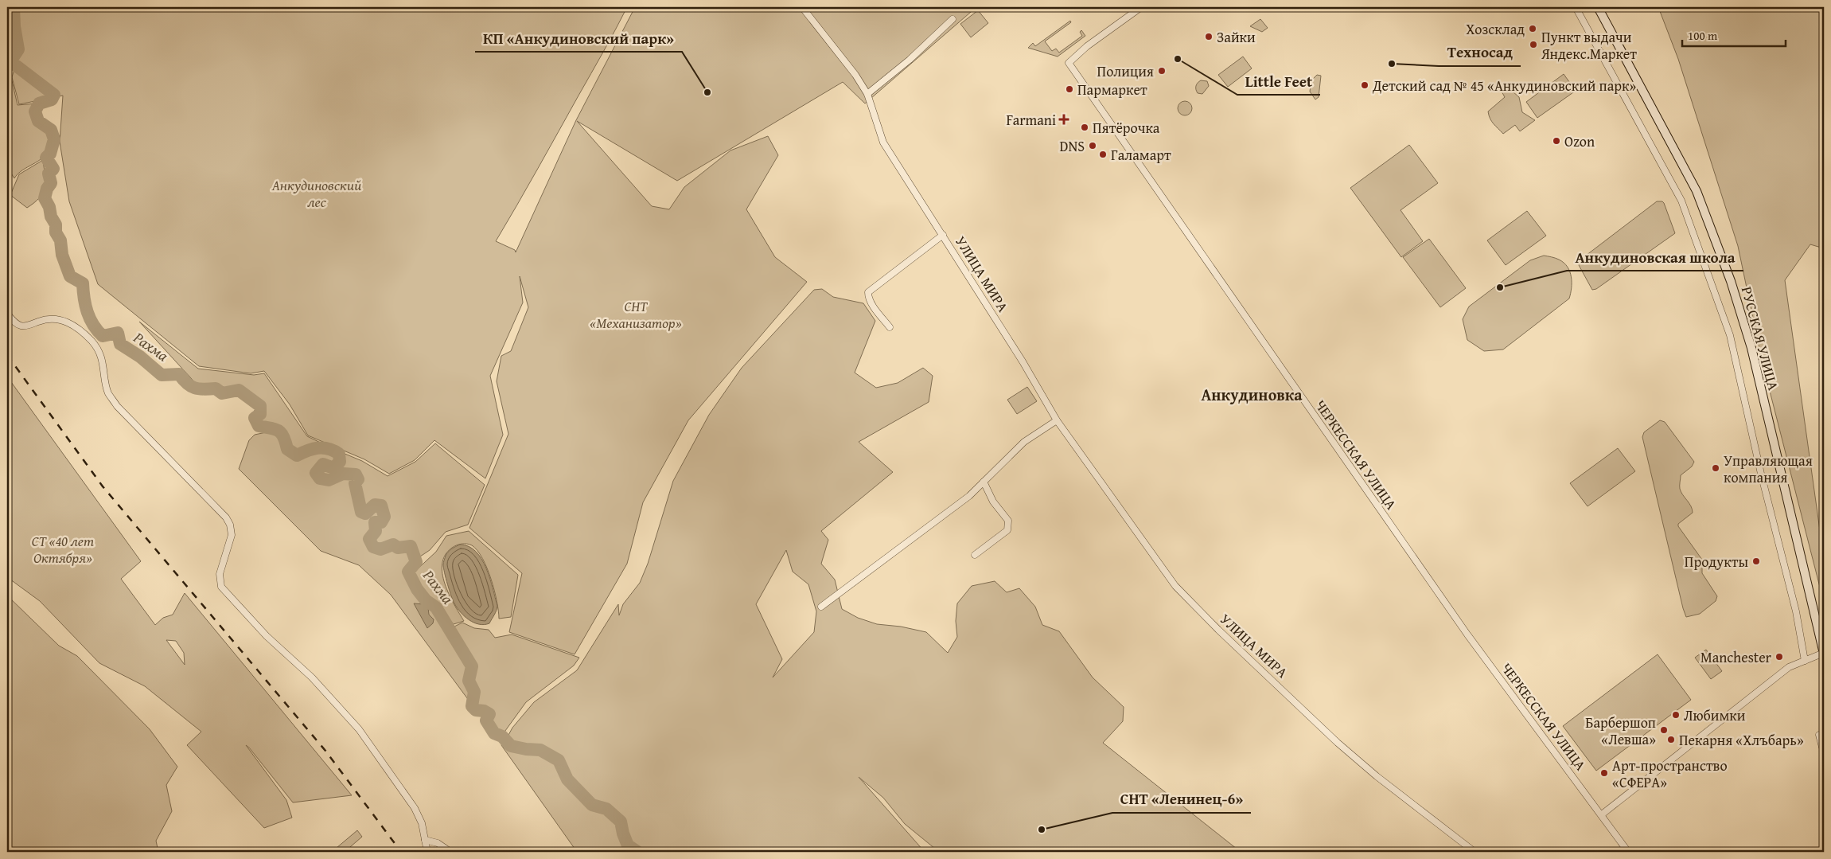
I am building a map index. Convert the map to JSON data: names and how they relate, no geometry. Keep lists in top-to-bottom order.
{
  "streets": {
    "street": ["УЛИЦА МИРА", "РУССКАЯ УЛИЦА", "ЧЕРКЕССКАЯ УЛИЦА"]
  },
  "districts": ["Анкудиновка"],
  "water": ["Рахма"],
  "parks": ["Анкудиновский лес", "СНТ «Механизатор»", "СТ «40 лет Октября»"],
  "places": {
    "other": [
      "Хозсклад",
      "Зайки",
      "Пункт выдачи Яндекс.Маркет",
      "Little Feet",
      "Техносад",
      "Полиция",
      "Детский сад № 45 «Анкудиновский парк»",
      "Пармаркет",
      "КП «Анкудиновский парк»",
      "Пятёрочка",
      "Ozon",
      "DNS",
      "Галамарт",
      "Анкудиновская школа",
      "Управляющая компания",
      "Продукты",
      "Manchester",
      "Любимки",
      "Барбершоп «Левша»",
      "Пекарня «Хлъбарь»",
      "Арт-пространство «СФЕРА»",
      "СНТ «Ленинец-6»"
    ],
    "health": ["Farmani"]
  },
  "scale_bar": "100 m"
}
